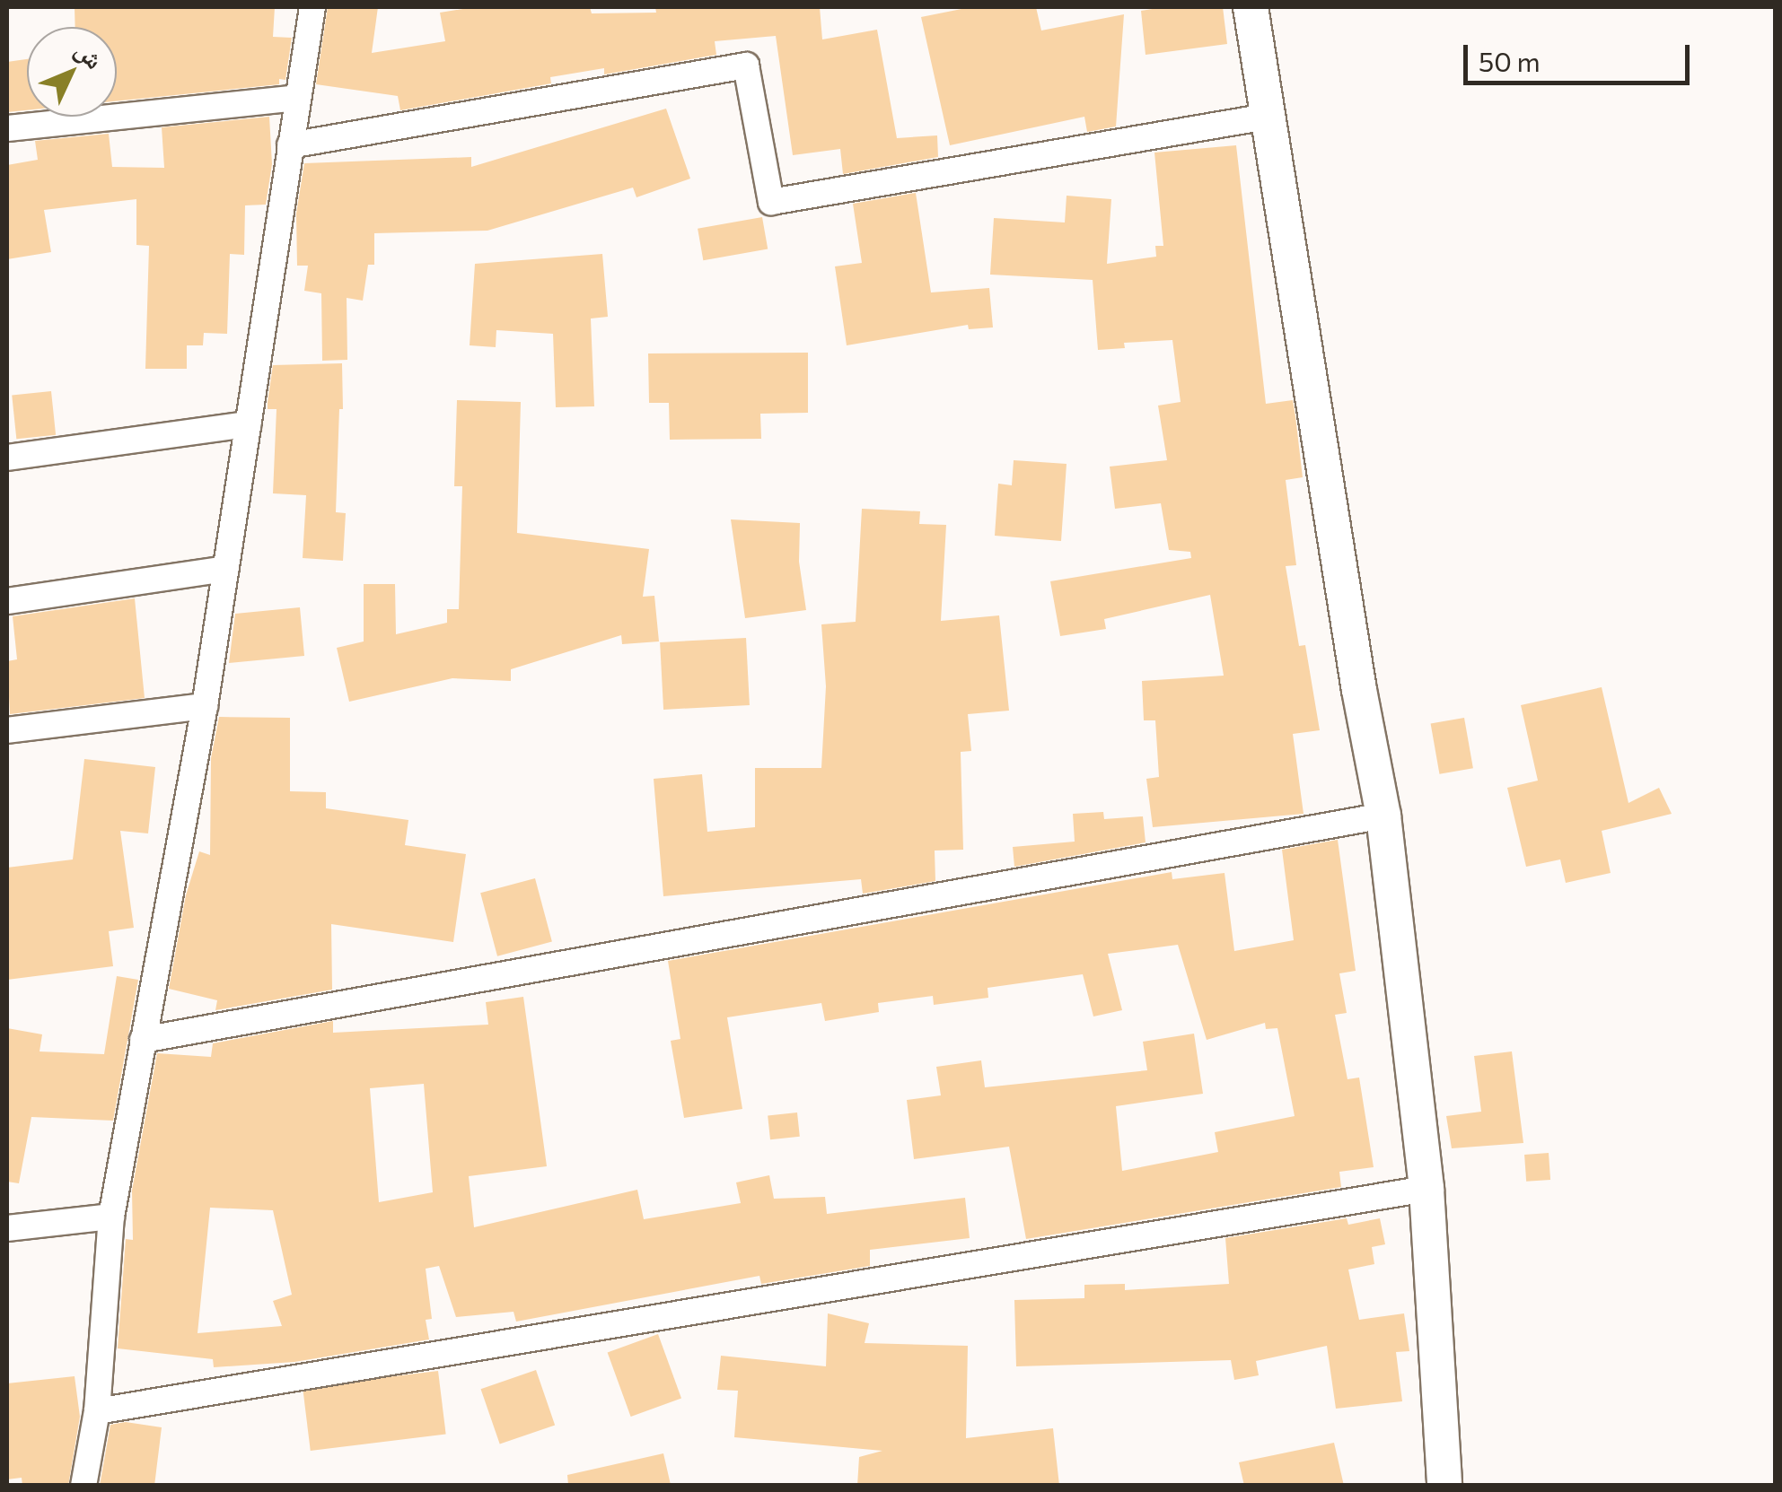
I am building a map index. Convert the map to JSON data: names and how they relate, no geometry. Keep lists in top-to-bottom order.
{
  "scale_bar": "50 m",
  "north": "top right"
}
